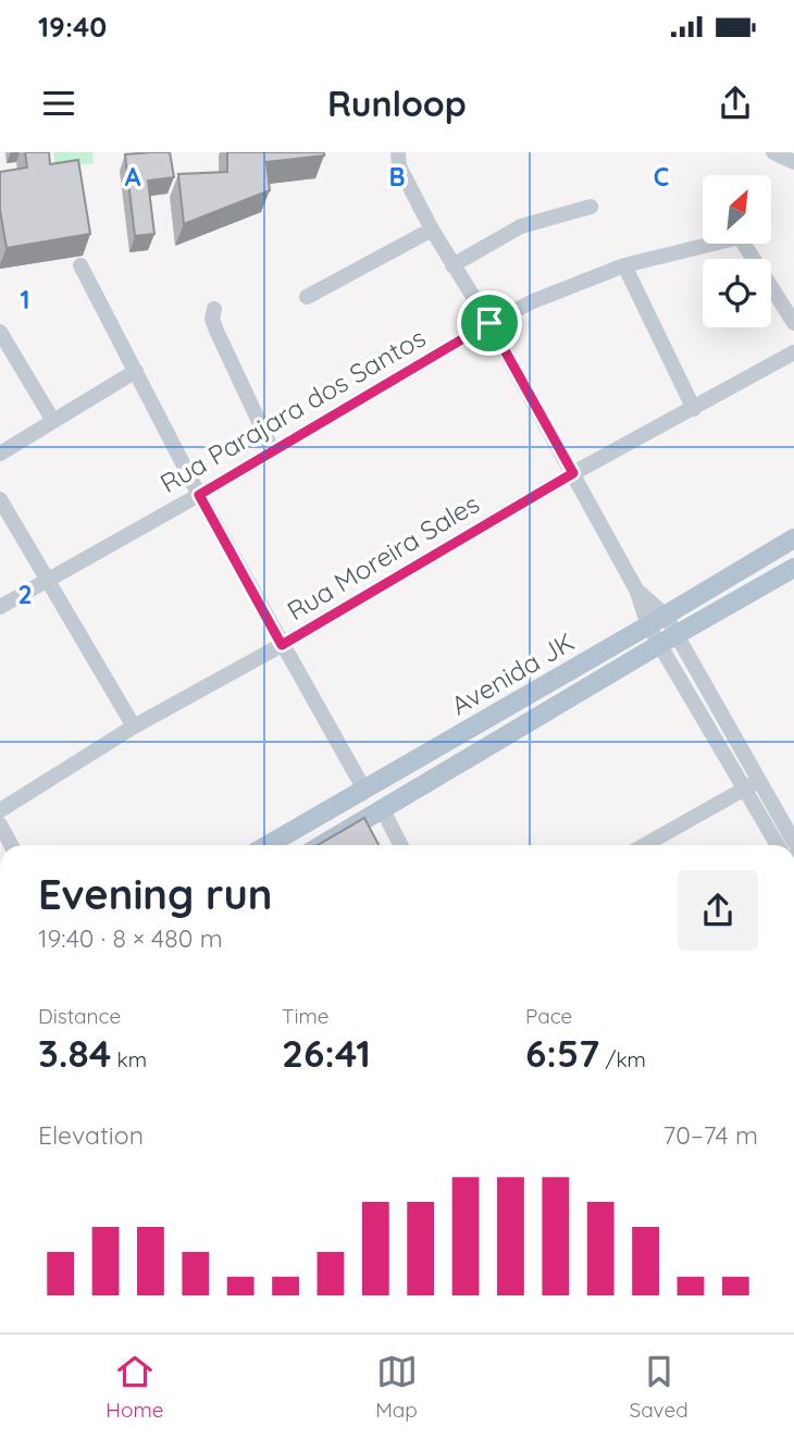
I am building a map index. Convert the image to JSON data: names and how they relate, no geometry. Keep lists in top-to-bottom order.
{
  "streets": {
    "main road": ["Avenida JK"],
    "street": ["Rua Parajara dos Santos", "Rua Moreira Sales"]
  },
  "north": "top right",
  "page": {
    "status": "19:40",
    "header": "Runloop",
    "heading": ["Evening run", "19:40 · 8 × 480 m"],
    "stats": [
      ["Distance", "3.84 km"],
      ["Time", "26:41"],
      ["Pace", "6:57 /km"]
    ],
    "chart": ["Elevation", "70–74 m"],
    "tabs": ["Home", "Map", "Saved"]
  },
  "grid": {
    "columns": ["A", "B", "C"],
    "rows": ["1", "2"]
  }
}
